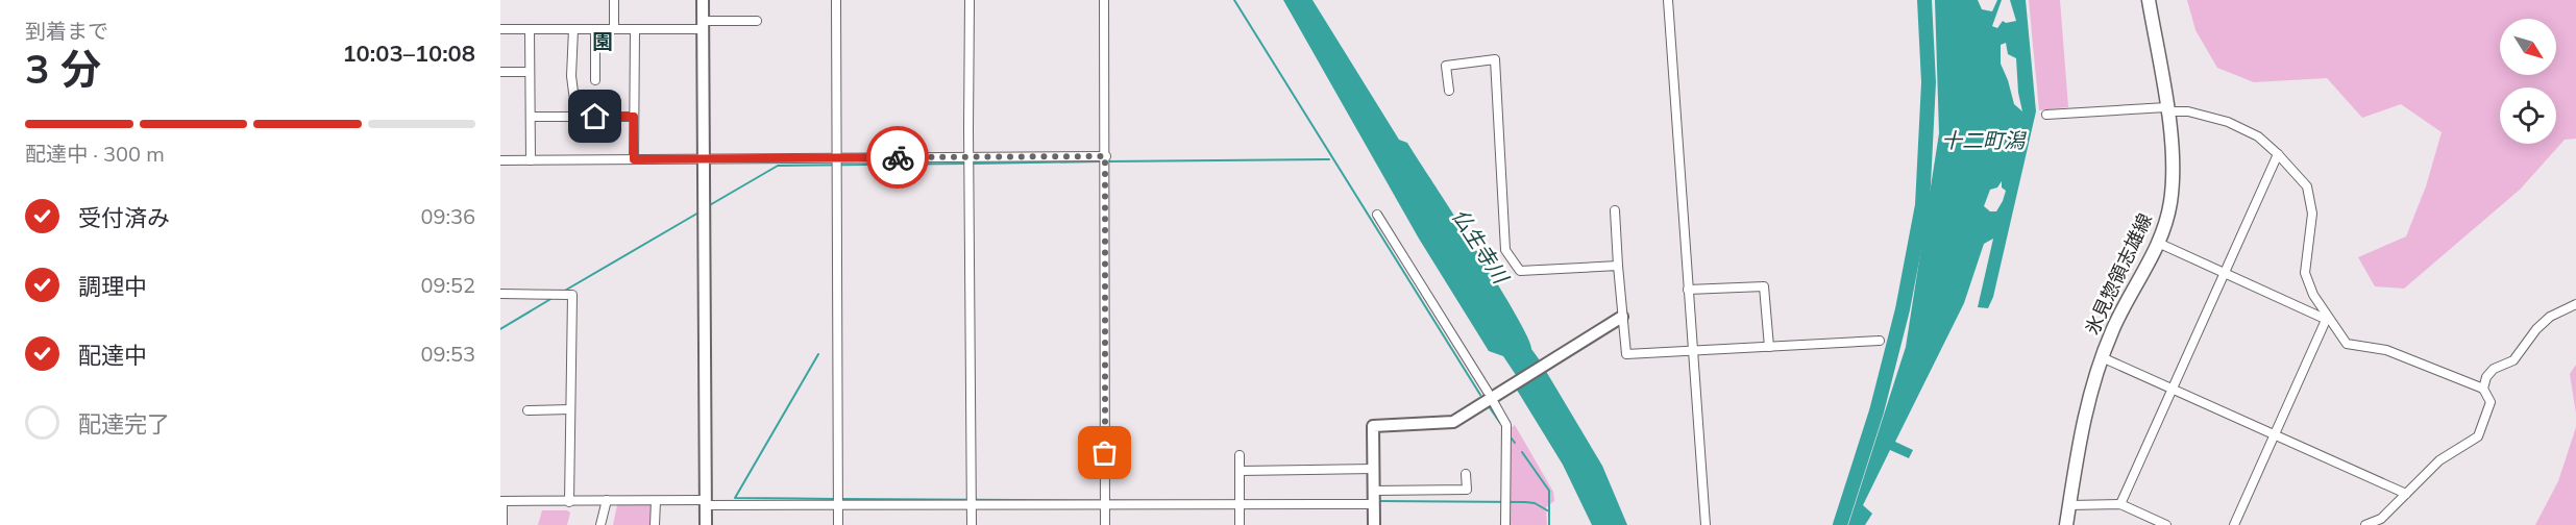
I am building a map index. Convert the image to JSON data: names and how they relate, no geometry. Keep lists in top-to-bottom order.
{
  "streets": {
    "main road": ["氷見惣領志雄線"]
  },
  "districts": ["園"],
  "water": ["十二町潟", "仏生寺川"],
  "north": "bottom right",
  "page": {
    "heading": ["3 分", "到着まで", "10:03–10:08"],
    "bar": "配達中 · 300 m",
    "list": [
      ["受付済み", "09:36"],
      ["調理中", "09:52"],
      ["配達中", "09:53"],
      "配達完了"
    ]
  }
}
